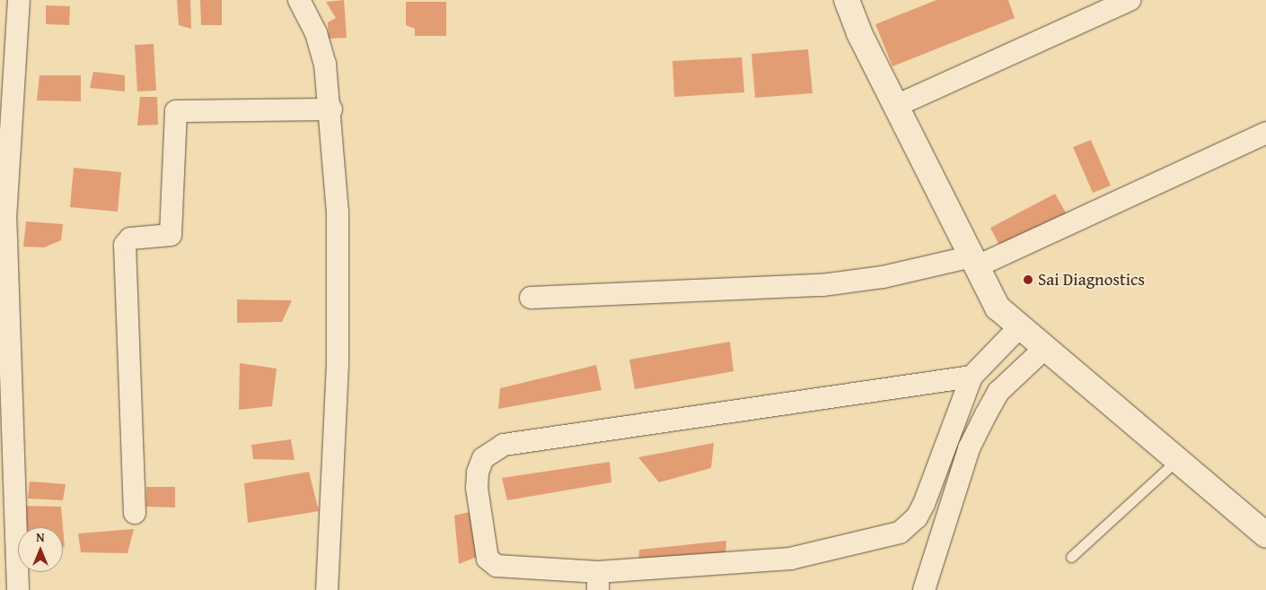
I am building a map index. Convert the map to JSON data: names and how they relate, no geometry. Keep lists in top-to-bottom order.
{
  "places": ["Sai Diagnostics"],
  "north": "top"
}
